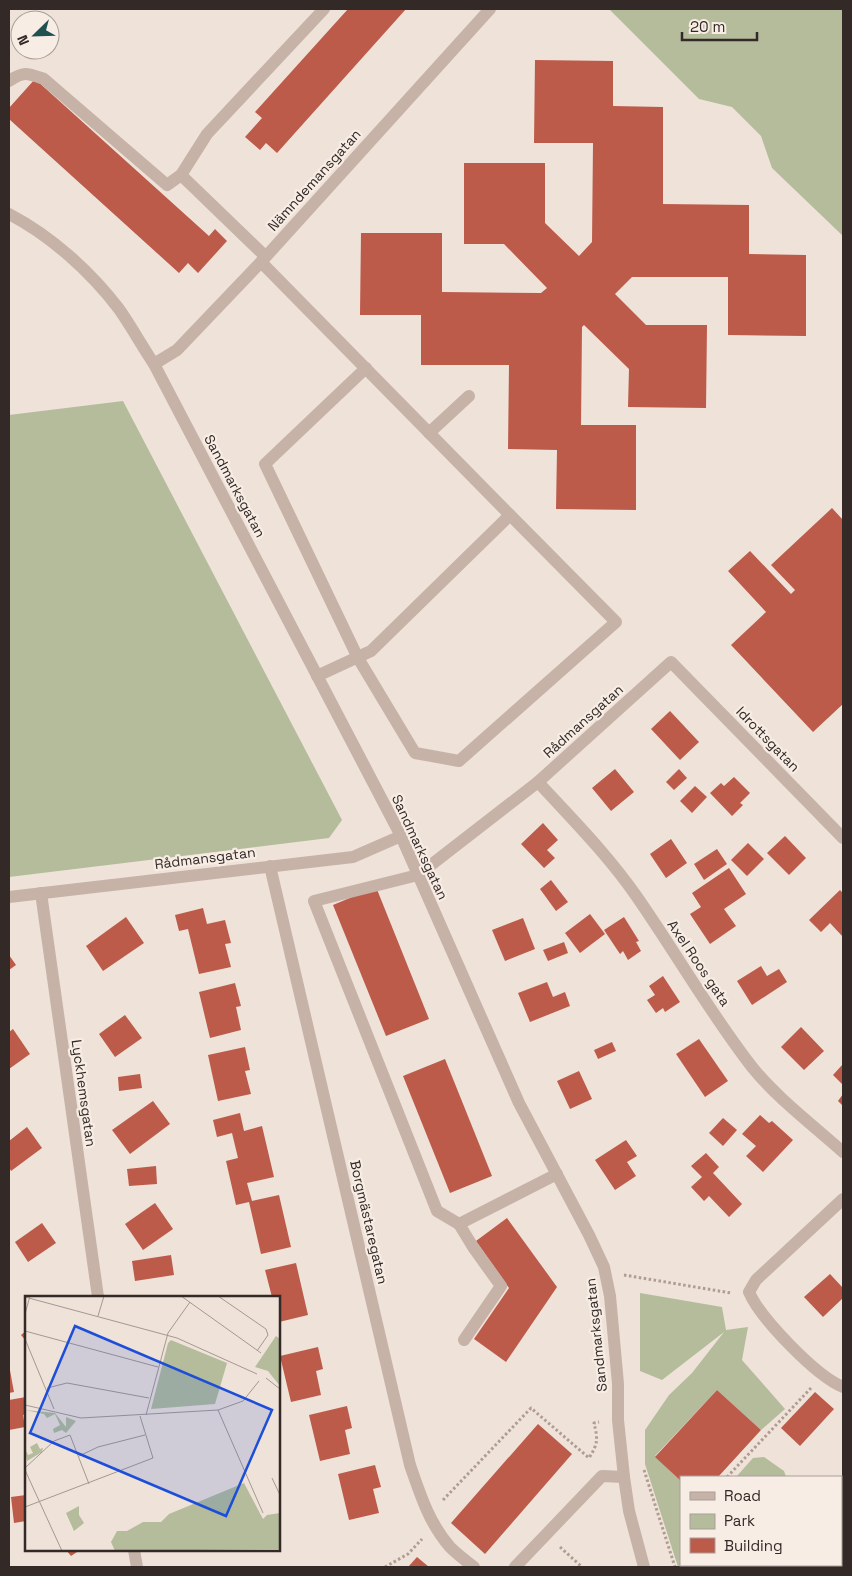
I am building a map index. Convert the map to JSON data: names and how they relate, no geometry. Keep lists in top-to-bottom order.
{
  "streets": {
    "street": [
      "Nämndemansgatan",
      "Sandmarksgatan",
      "Rådmansgatan",
      "Idrottsgatan",
      "Axel Roos gata",
      "Lyckhemsgatan",
      "Borgmästaregatan"
    ]
  },
  "crossings": [
    ["Nämndemansgatan", "Sandmarksgatan"],
    ["Sandmarksgatan", "Rådmansgatan"],
    ["Rådmansgatan", "Idrottsgatan"],
    ["Rådmansgatan", "Axel Roos gata"],
    ["Rådmansgatan", "Lyckhemsgatan"],
    ["Rådmansgatan", "Borgmästaregatan"]
  ],
  "legend": ["Road", "Park", "Building"],
  "scale_bar": "20 m",
  "north": "bottom left"
}
